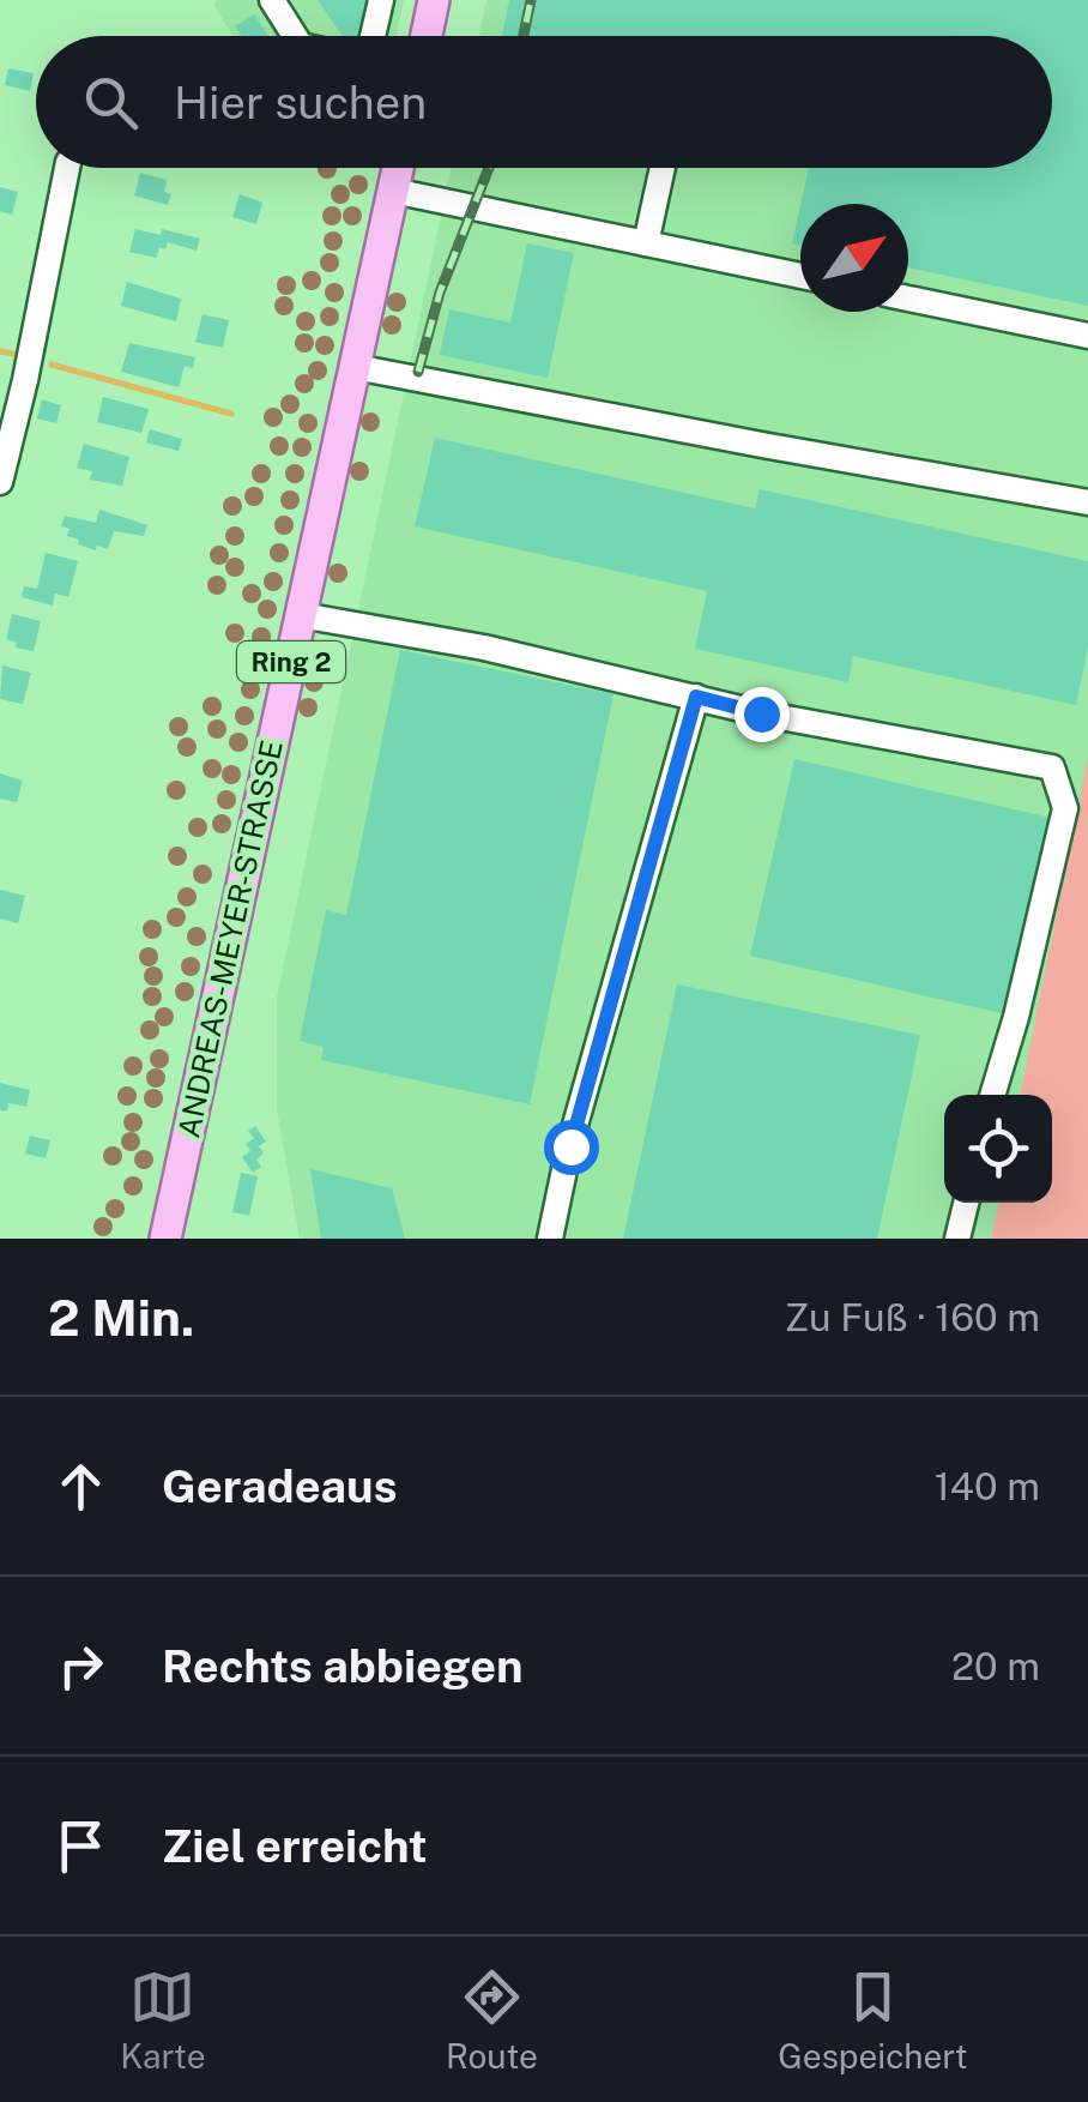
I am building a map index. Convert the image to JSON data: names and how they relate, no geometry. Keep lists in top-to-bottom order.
{
  "streets": {
    "main road": ["Ring 2", "ANDREAS-MEYER-STRASSE"]
  },
  "north": "top right",
  "page": {
    "search": "Hier suchen",
    "heading": ["2 Min.", "Zu Fuß · 160 m"],
    "list": [
      ["Geradeaus", "140 m"],
      ["Rechts abbiegen", "20 m"],
      "Ziel erreicht"
    ],
    "nav": ["Karte", "Route", "Gespeichert"]
  }
}
